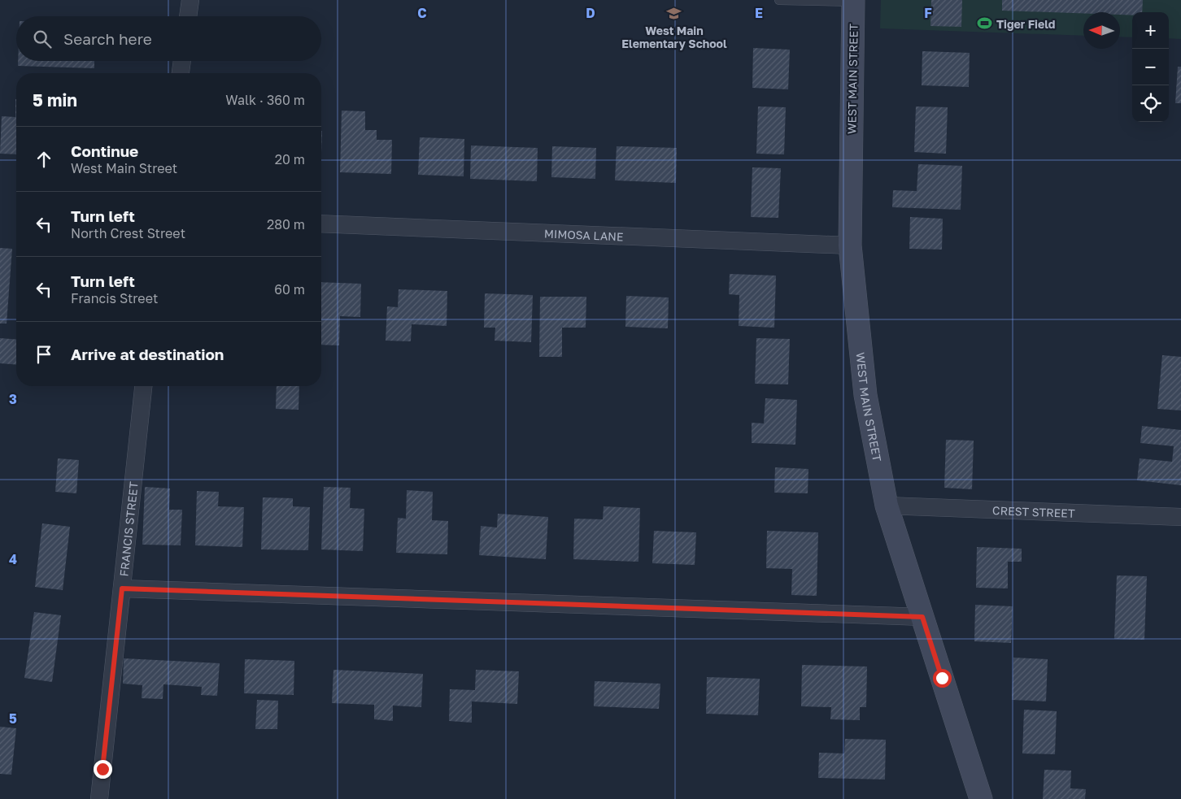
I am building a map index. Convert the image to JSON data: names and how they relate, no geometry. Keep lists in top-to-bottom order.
{
  "streets": {
    "main road": ["WEST MAIN STREET"],
    "street": ["MIMOSA LANE", "CREST STREET", "FRANCIS STREET"]
  },
  "crossings": [
    ["WEST MAIN STREET", "MIMOSA LANE"],
    ["WEST MAIN STREET", "CREST STREET"]
  ],
  "places": {
    "school or university": ["West Main Elementary School"],
    "sports": ["Tiger Field"]
  },
  "north": "left",
  "page": {
    "map_buttons": ["+", "−"],
    "search": "Search here",
    "heading": ["5 min", "Walk · 360 m"],
    "list": [
      ["Continue", "West Main Street", "20 m"],
      ["Turn left", "North Crest Street", "280 m"],
      ["Turn left", "Francis Street", "60 m"],
      "Arrive at destination"
    ]
  },
  "grid": {
    "columns": [
      "C",
      "D",
      "E",
      "F"
    ],
    "rows": ["3", "4", "5"]
  }
}
